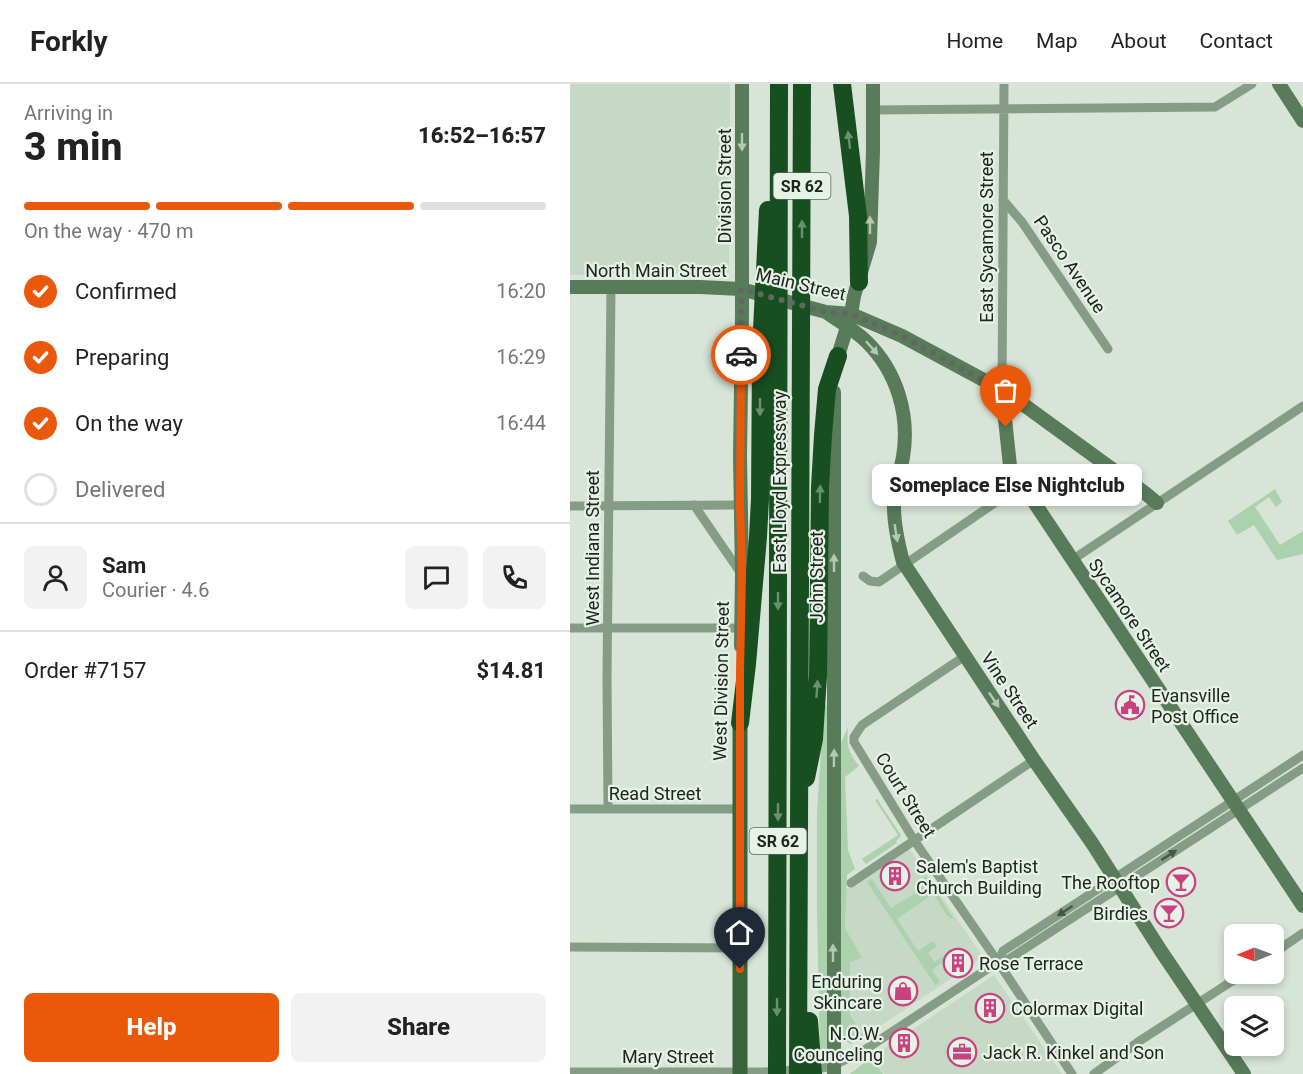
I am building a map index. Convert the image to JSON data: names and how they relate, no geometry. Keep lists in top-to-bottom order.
{
  "streets": {
    "highway": ["SR 62", "East Lloyd Expressway"],
    "main road": [
      "Division Street",
      "North Main Street",
      "Main Street",
      "John Street",
      "Sycamore Street",
      "West Division Street",
      "Vine Street"
    ],
    "street": [
      "East Sycamore Street",
      "Pasco Avenue",
      "West Indiana Street",
      "Read Street",
      "Court Street",
      "Mary Street"
    ]
  },
  "crossings": [
    ["Division Street", "North Main Street"],
    ["Division Street", "Main Street"],
    ["Division Street", "West Division Street"],
    ["SR 62", "East Lloyd Expressway"],
    ["East Sycamore Street", "Pasco Avenue"],
    ["East Sycamore Street", "Main Street"],
    ["East Sycamore Street", "Sycamore Street"],
    ["North Main Street", "Main Street"],
    ["North Main Street", "West Indiana Street"],
    ["North Main Street", "West Division Street"],
    ["Main Street", "John Street"],
    ["Main Street", "Sycamore Street"],
    ["Main Street", "West Division Street"],
    ["Main Street", "Vine Street"],
    ["East Lloyd Expressway", "Mary Street"],
    ["West Indiana Street", "Read Street"],
    ["John Street", "Vine Street"],
    ["John Street", "Mary Street"],
    ["Sycamore Street", "Mary Street"],
    ["West Division Street", "Read Street"],
    ["West Division Street", "Mary Street"],
    ["Vine Street", "Court Street"],
    ["Vine Street", "Mary Street"],
    ["Court Street", "Mary Street"]
  ],
  "one_way": ["Division Street", "John Street", "Vine Street"],
  "places": {
    "other": ["Someplace Else Nightclub"],
    "public building": ["Evansville Post Office"],
    "building": [
      "Salem's Baptist Church Building",
      "Rose Terrace",
      "Colormax Digital",
      "N.O.W. Counceling"
    ],
    "bar": ["The Rooftop", "Birdies"],
    "shop": ["Enduring Skincare"],
    "office": ["Jack R. Kinkel and Son"]
  },
  "north": "left",
  "page": {
    "header": "Forkly",
    "nav": [
      "Home",
      "Map",
      "About",
      "Contact"
    ],
    "heading": ["3 min", "Arriving in", "16:52–16:57"],
    "panel": [
      "Sam",
      "Courier · 4.6",
      "Order #7157",
      "$14.81"
    ],
    "bar": "On the way · 470 m",
    "list": [
      ["Confirmed", "16:20"],
      ["Preparing", "16:29"],
      ["On the way", "16:44"],
      "Delivered"
    ],
    "bubble": "Someplace Else Nightclub",
    "buttons": ["Help", "Share"]
  }
}
